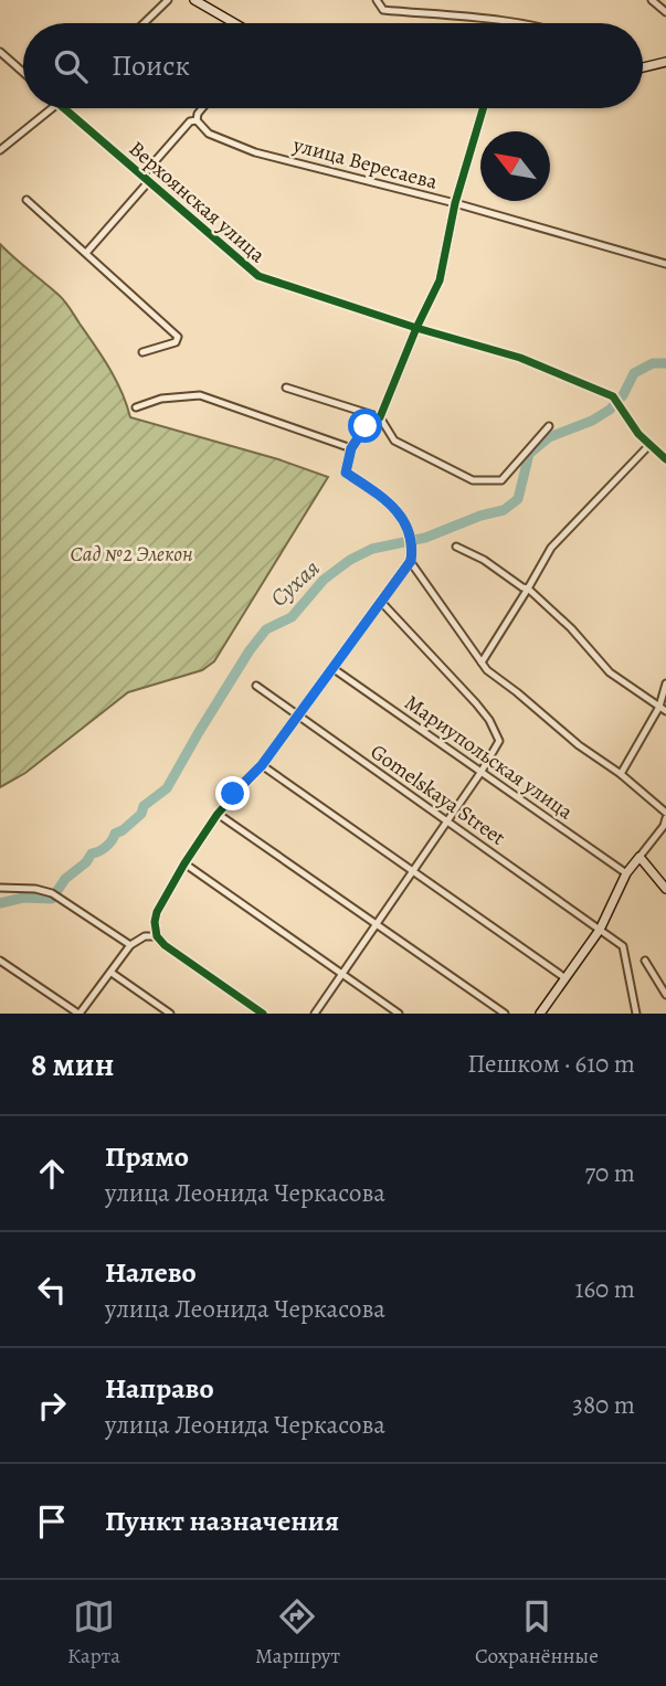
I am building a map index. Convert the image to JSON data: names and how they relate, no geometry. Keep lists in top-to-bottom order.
{
  "streets": {
    "street": [
      "улица Вересаева",
      "Верхоянская улица",
      "Мариупольская улица",
      "Gomelskaya Street"
    ]
  },
  "water": ["Сухая"],
  "parks": ["Сад №2 Элекон"],
  "north": "top left",
  "page": {
    "search": "Поиск",
    "heading": ["8 мин", "Пешком · 610 m"],
    "list": [
      ["Прямо", "улица Леонида Черкасова", "70 m"],
      ["Налево", "улица Леонида Черкасова", "160 m"],
      ["Направо", "улица Леонида Черкасова", "380 m"],
      "Пункт назначения"
    ],
    "nav": ["Карта", "Маршрут", "Сохранённые"]
  }
}
